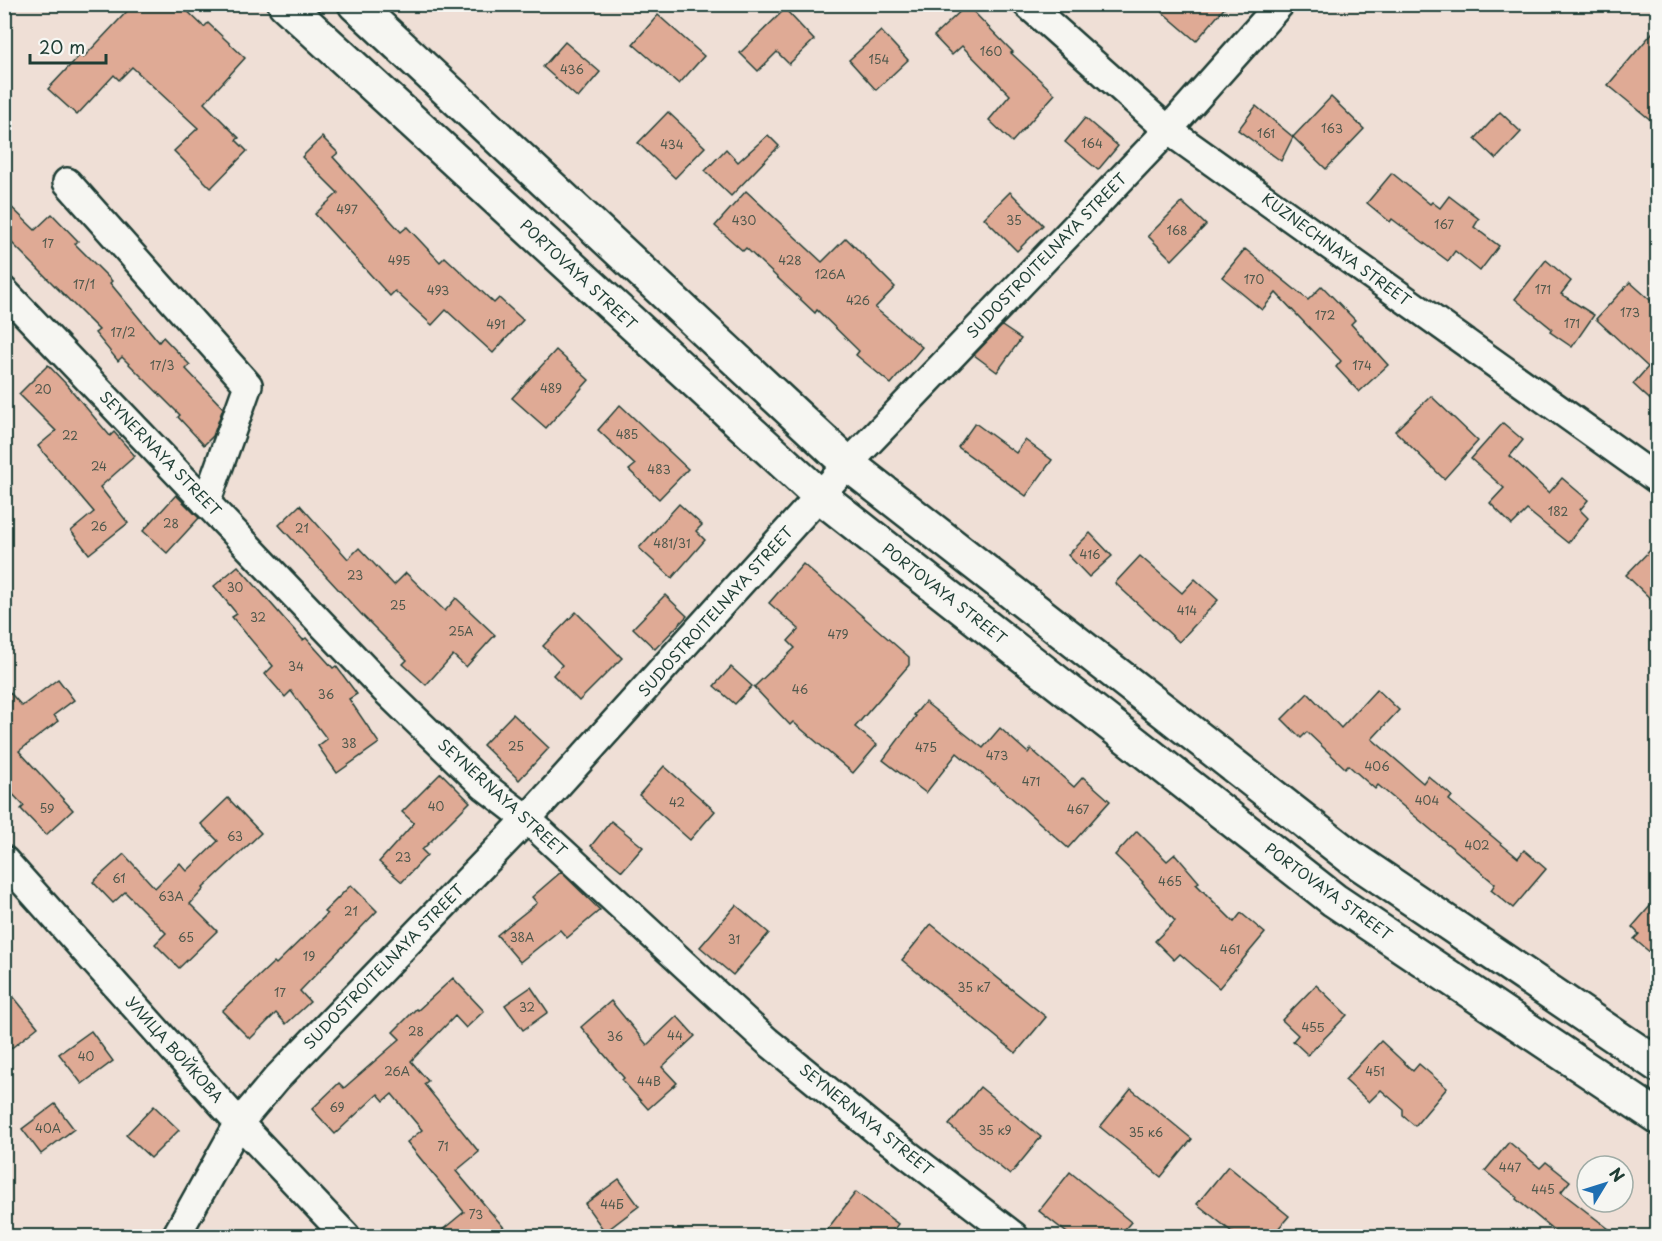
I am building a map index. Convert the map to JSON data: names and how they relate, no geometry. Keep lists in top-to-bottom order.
{
  "streets": {
    "main road": ["PORTOVAYA STREET"],
    "street": [
      "KUZNECHNAYA STREET",
      "SUDOSTROITELNAYA STREET",
      "SEYNERNAYA STREET",
      "УЛИЦА ВОЙКОВА"
    ]
  },
  "crossings": [
    ["KUZNECHNAYA STREET", "SUDOSTROITELNAYA STREET"],
    ["SUDOSTROITELNAYA STREET", "PORTOVAYA STREET"],
    ["SUDOSTROITELNAYA STREET", "SEYNERNAYA STREET"],
    ["SUDOSTROITELNAYA STREET", "УЛИЦА ВОЙКОВА"]
  ],
  "house_numbers": [
    "160",
    "154",
    "436",
    "163",
    "161",
    "164",
    "434",
    "497",
    "430",
    "35",
    "167",
    "168",
    "17",
    "495",
    "428",
    "126А",
    "170",
    "17/1",
    "171",
    "493",
    "426",
    "173",
    "172",
    "171",
    "491",
    "17/2",
    "17/3",
    "174",
    "489",
    "20",
    "485",
    "22",
    "24",
    "483",
    "182",
    "28",
    "26",
    "21",
    "481/31",
    "416",
    "23",
    "30",
    "25",
    "414",
    "32",
    "25А",
    "479",
    "34",
    "46",
    "36",
    "38",
    "25",
    "475",
    "473",
    "406",
    "471",
    "404",
    "42",
    "40",
    "59",
    "467",
    "63",
    "402",
    "23",
    "61",
    "465",
    "63А",
    "21",
    "65",
    "38А",
    "31",
    "461",
    "19",
    "35 к7",
    "17",
    "32",
    "455",
    "28",
    "44",
    "36",
    "40",
    "26А",
    "451",
    "44В",
    "69",
    "40А",
    "35 к9",
    "35 к6",
    "71",
    "447",
    "445",
    "44Б",
    "73"
  ],
  "scale_bar": "20 m",
  "north": "top right"
}
